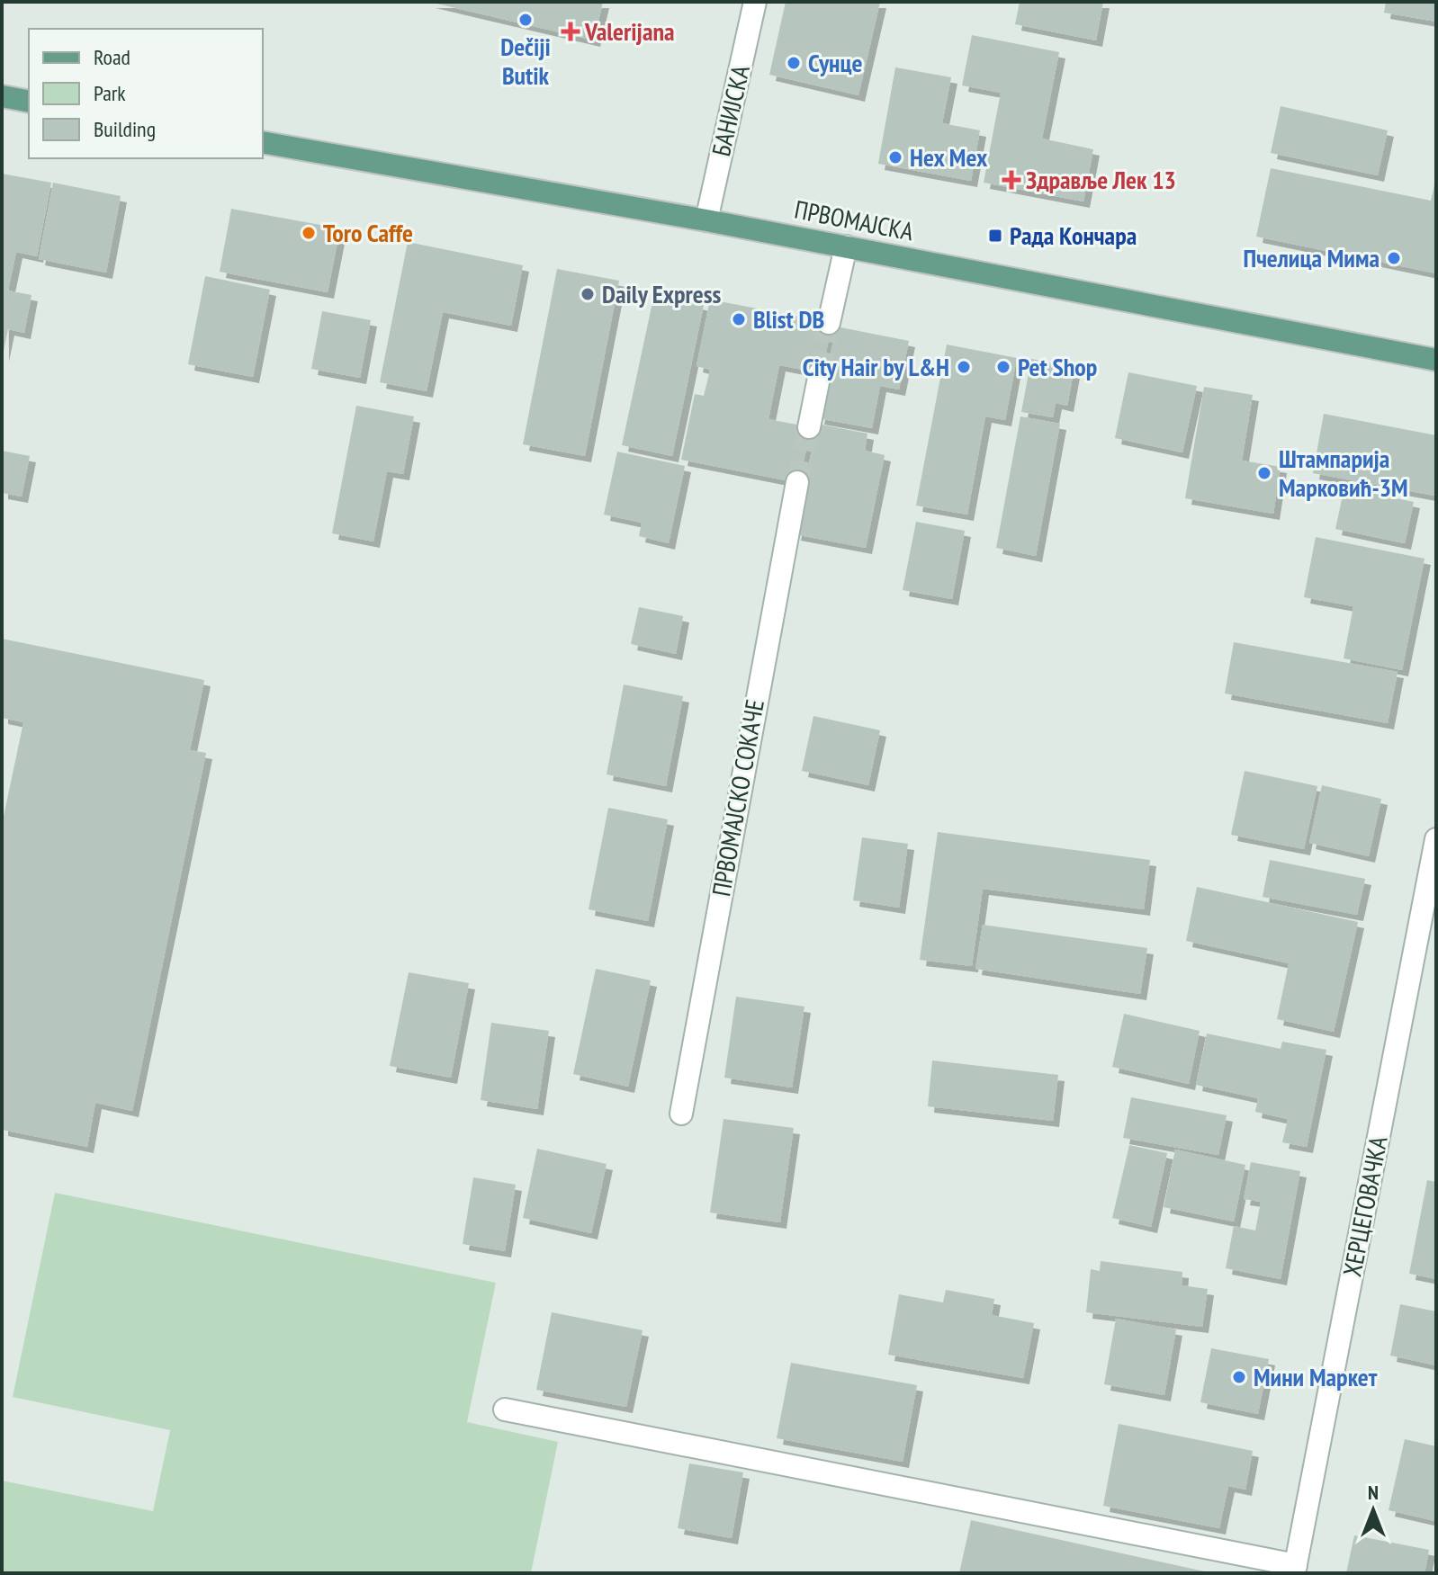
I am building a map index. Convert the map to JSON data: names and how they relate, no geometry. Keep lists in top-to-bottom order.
{
  "streets": {
    "main road": ["ПРВОМАЈСКА"],
    "street": ["БАНИЈСКА", "ПРВОМАЈСКО СОКАЧЕ", "ХЕРЦЕГОВАЧКА"]
  },
  "crossings": [
    ["БАНИЈСКА", "ПРВОМАЈСКА"]
  ],
  "places": {
    "other": [
      "Dečiji Butik",
      "Сунце",
      "Hex Mex",
      "Toro Caffe",
      "Пчелица Мима",
      "Daily Express",
      "Blist DB",
      "City Hair by L&H",
      "Pet Shop",
      "Штампарија Марковић-3М",
      "Мини Маркет"
    ],
    "health": ["Valerijana", "Здравље Лек 13"],
    "transit": ["Рада Кончара"]
  },
  "legend": ["Road", "Park", "Building"],
  "north": "top"
}
